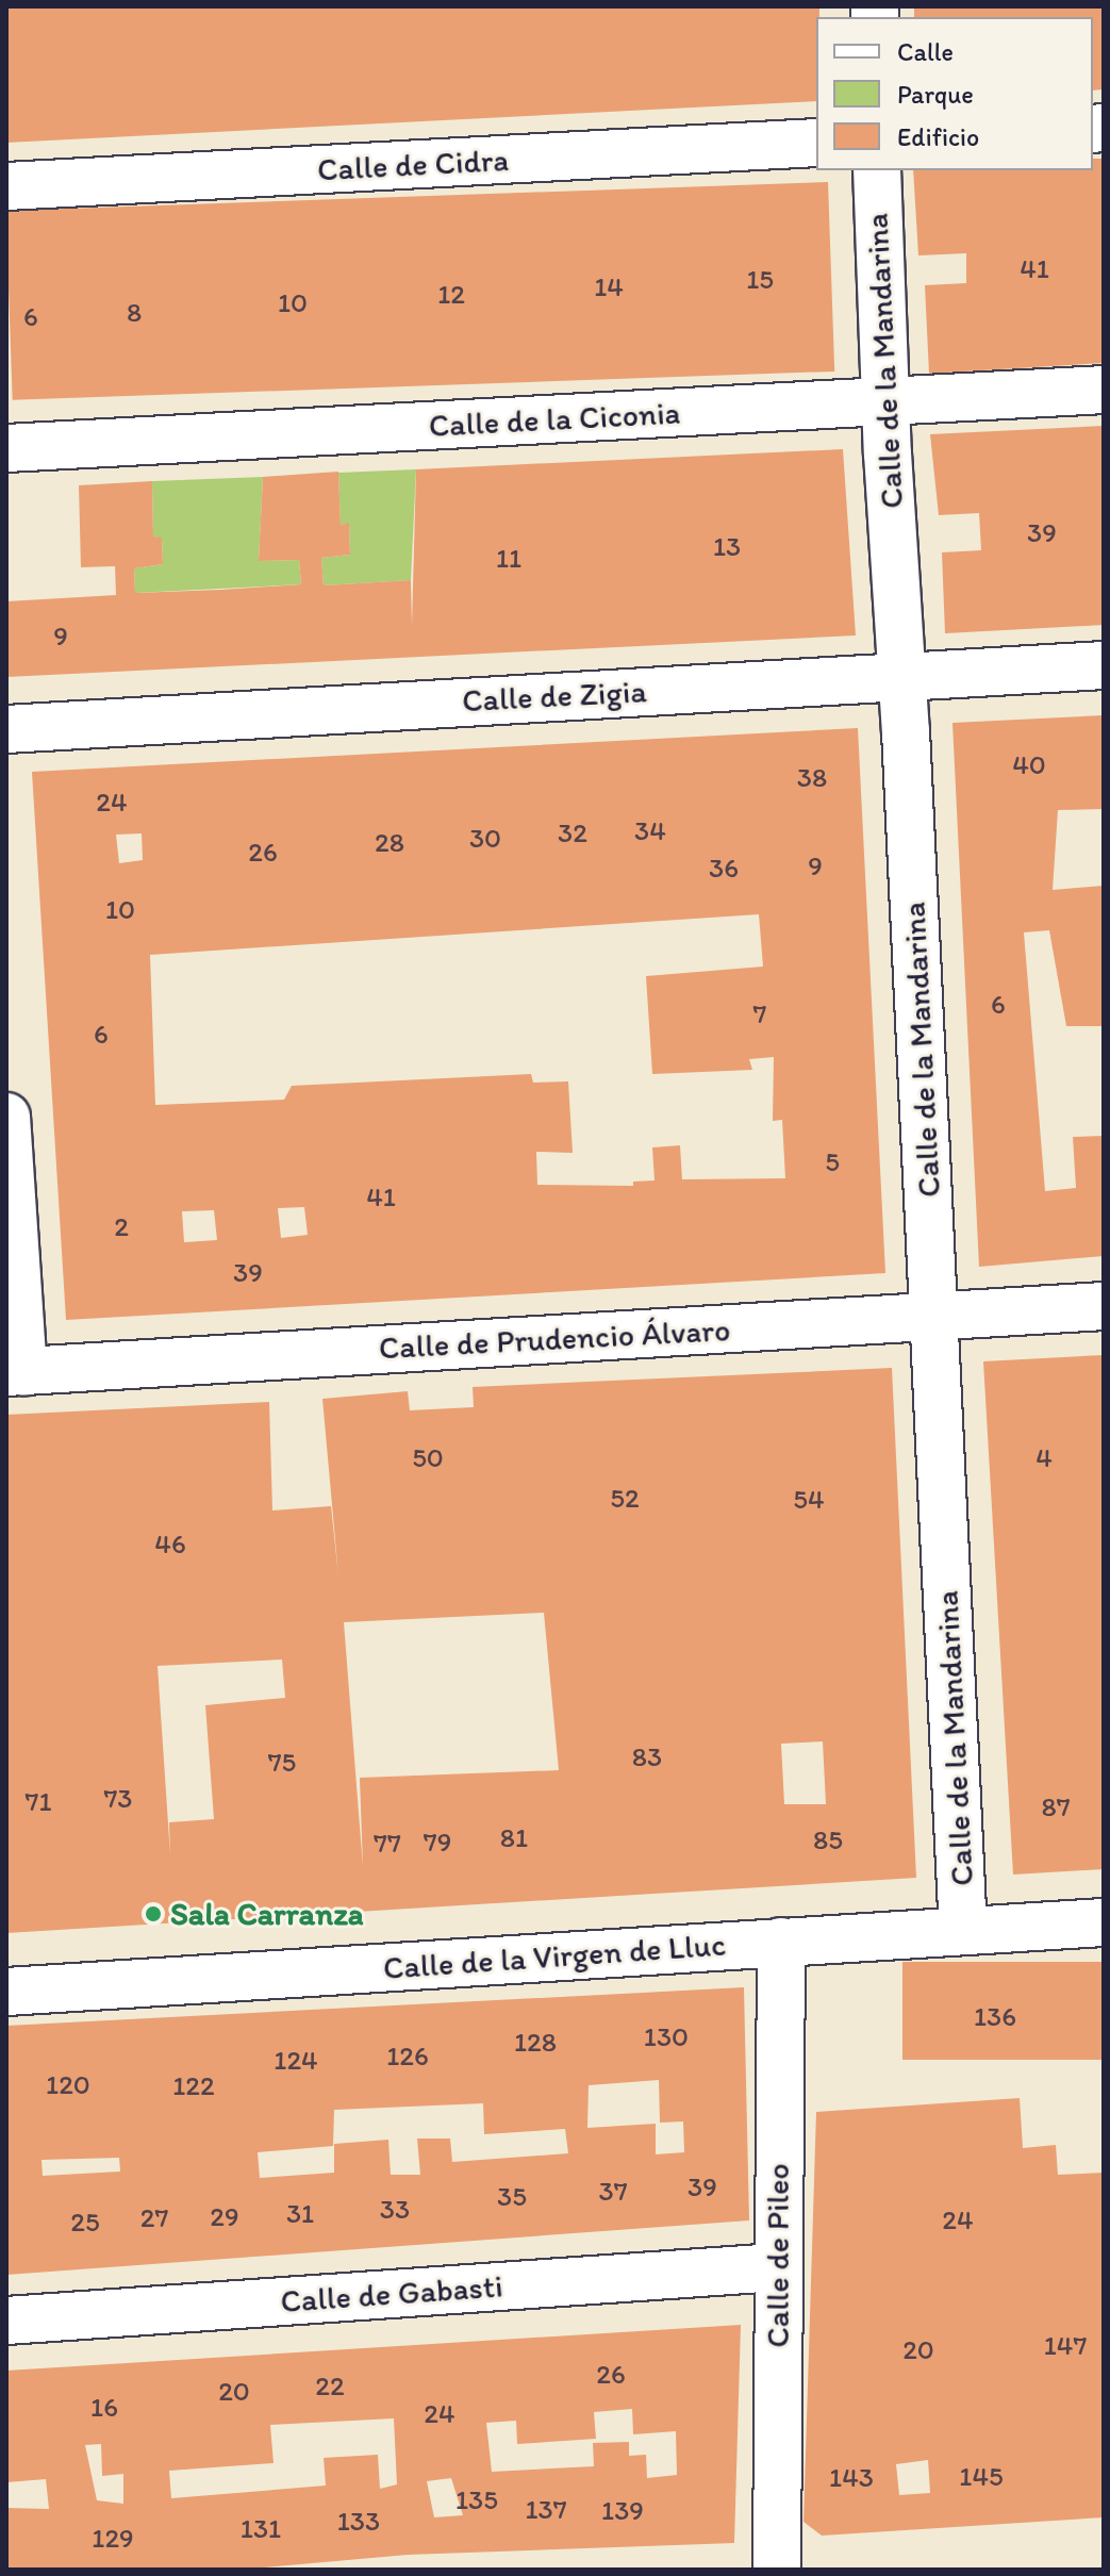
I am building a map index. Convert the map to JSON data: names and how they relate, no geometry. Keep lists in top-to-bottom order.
{
  "streets": {
    "street": [
      "Calle de Cidra",
      "Calle de la Mandarina",
      "Calle de la Ciconia",
      "Calle de Zigia",
      "Calle de Prudencio Álvaro",
      "Calle de la Virgen de Lluc",
      "Calle de Pileo",
      "Calle de Gabasti"
    ]
  },
  "crossings": [
    ["Calle de la Mandarina", "Calle de la Ciconia"],
    ["Calle de la Mandarina", "Calle de Zigia"],
    ["Calle de la Mandarina", "Calle de Prudencio Álvaro"],
    ["Calle de la Mandarina", "Calle de la Virgen de Lluc"],
    ["Calle de la Virgen de Lluc", "Calle de Pileo"],
    ["Calle de Pileo", "Calle de Gabasti"]
  ],
  "places": ["Sala Carranza"],
  "house_numbers": [
    "41",
    "15",
    "14",
    "12",
    "10",
    "8",
    "6",
    "39",
    "13",
    "11",
    "9",
    "40",
    "38",
    "24",
    "34",
    "32",
    "30",
    "28",
    "26",
    "9",
    "36",
    "10",
    "6",
    "7",
    "6",
    "5",
    "41",
    "2",
    "39",
    "50",
    "4",
    "52",
    "54",
    "46",
    "83",
    "75",
    "73",
    "71",
    "87",
    "81",
    "85",
    "79",
    "77",
    "136",
    "130",
    "128",
    "126",
    "124",
    "120",
    "122",
    "39",
    "37",
    "35",
    "33",
    "31",
    "29",
    "27",
    "24",
    "25",
    "147",
    "20",
    "26",
    "22",
    "20",
    "16",
    "24",
    "145",
    "143",
    "135",
    "137",
    "139",
    "133",
    "131",
    "129"
  ],
  "legend": ["Calle", "Parque", "Edificio"]
}
